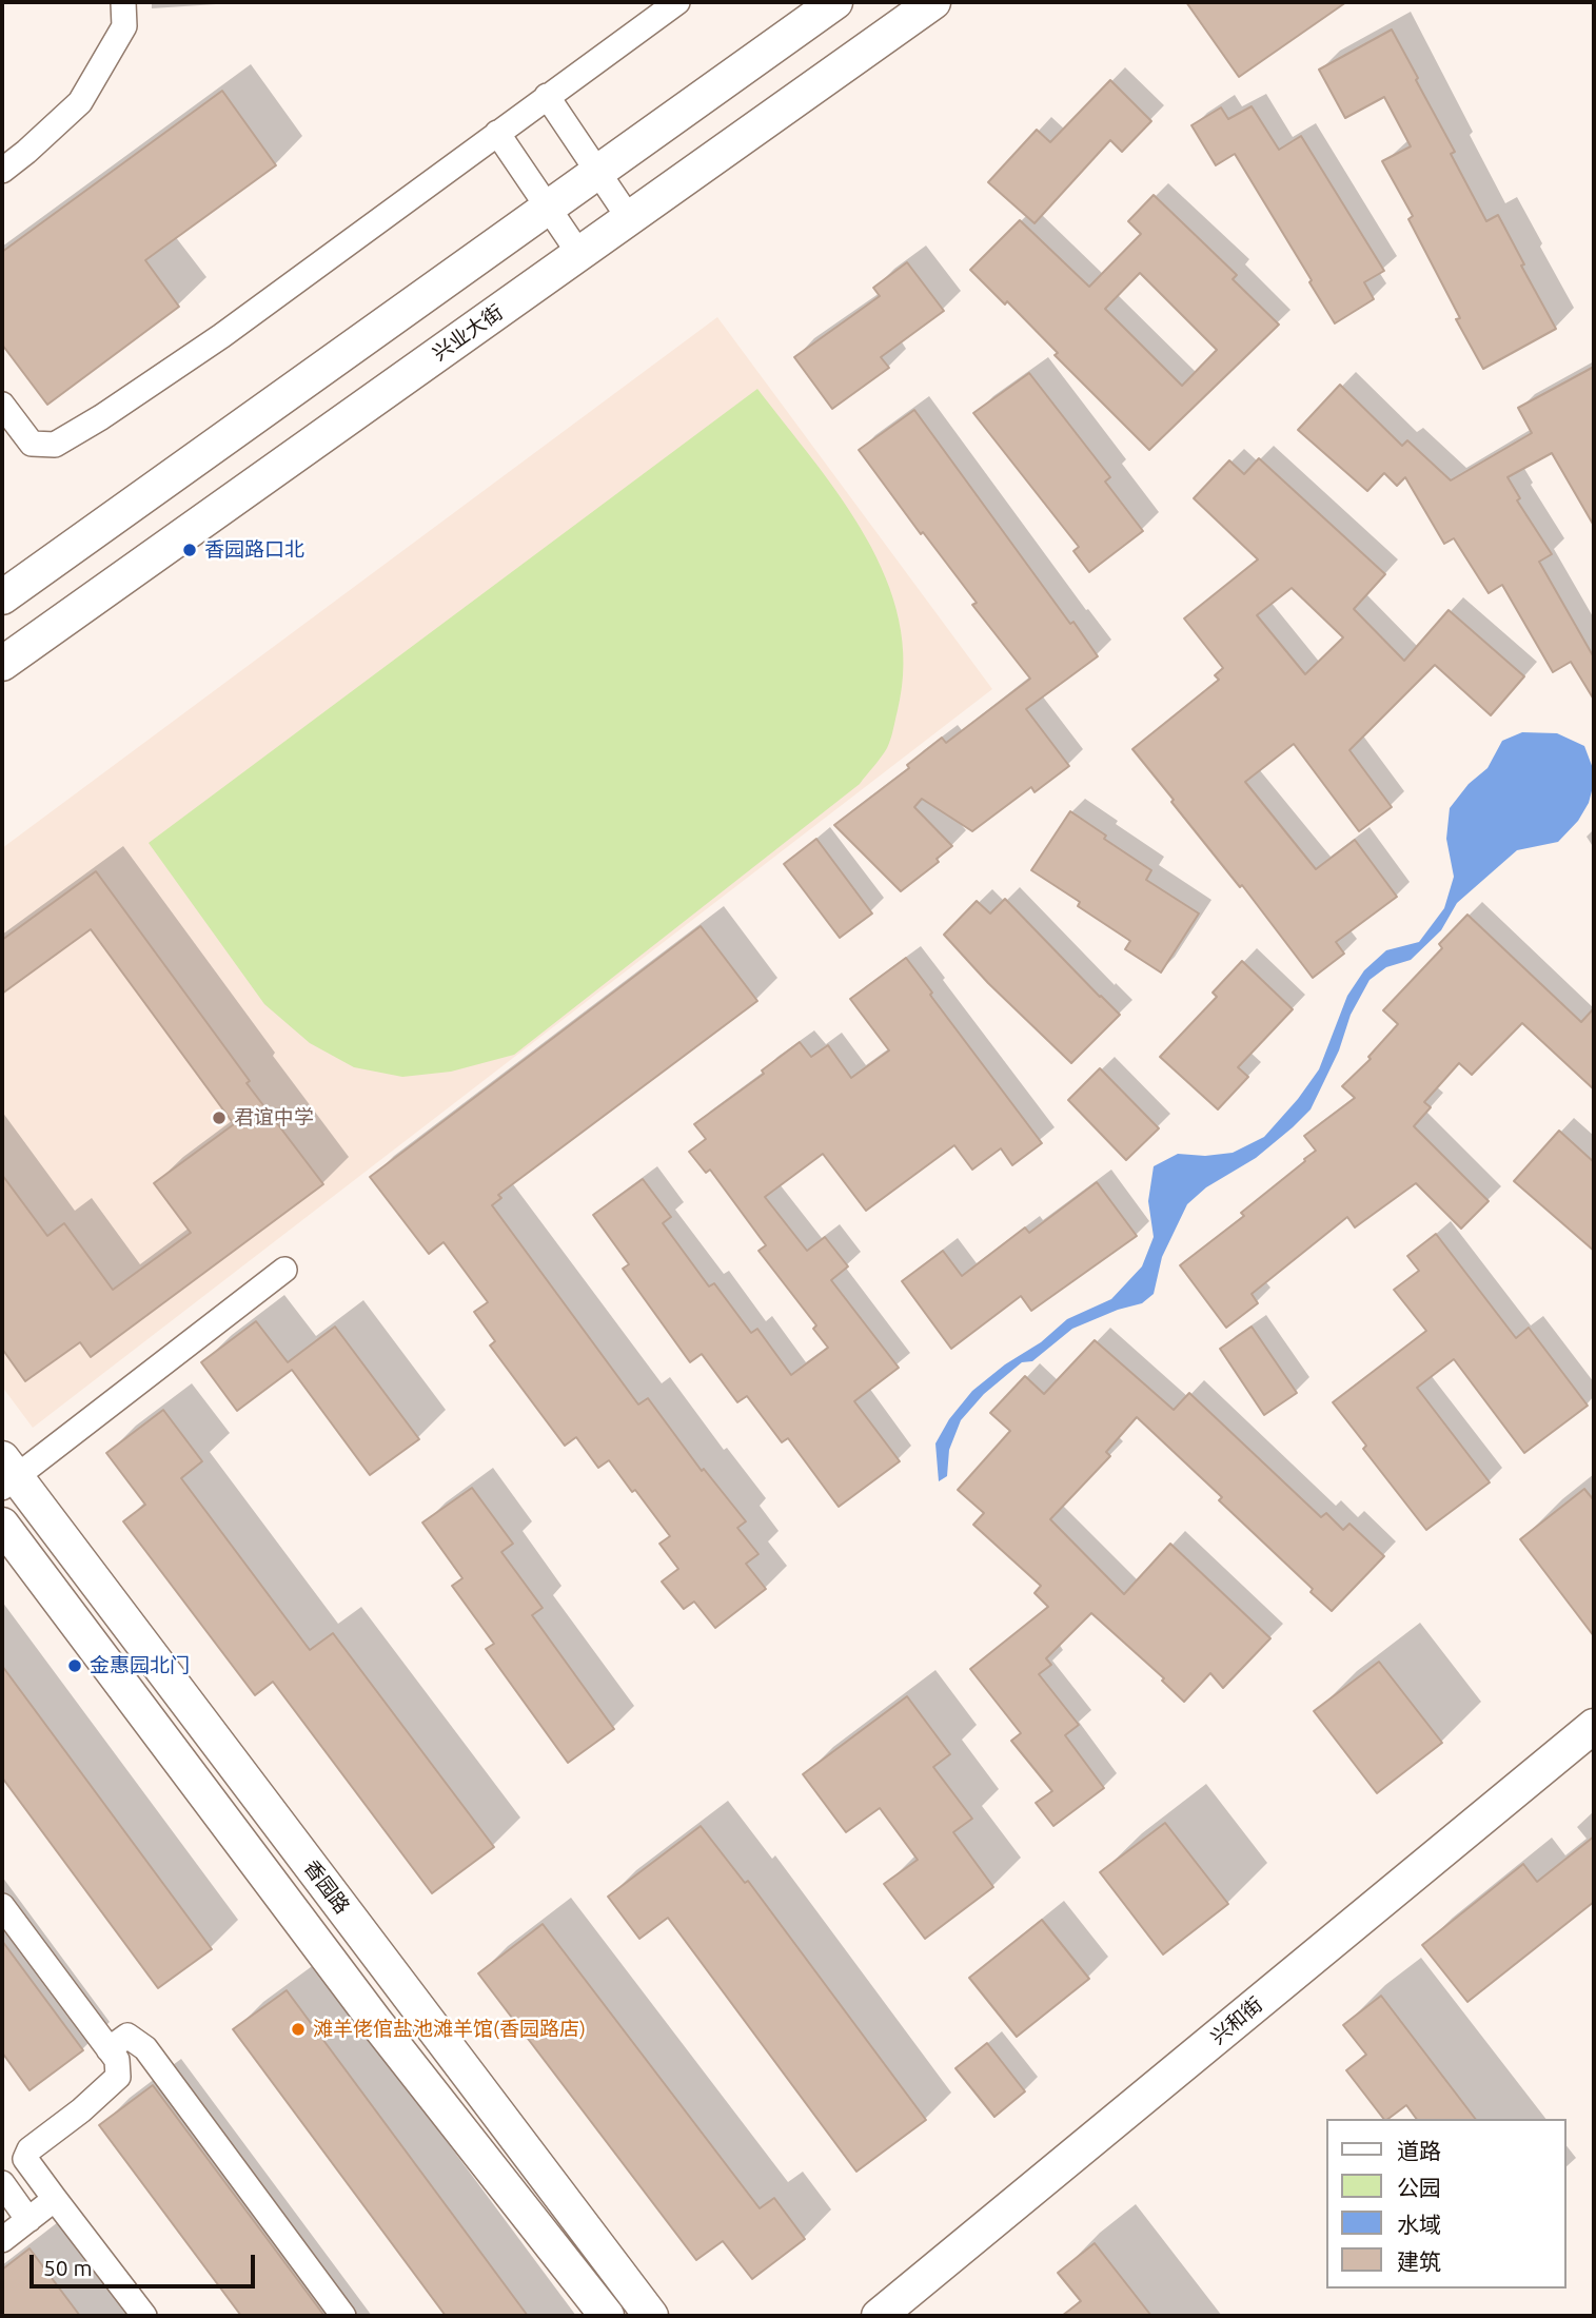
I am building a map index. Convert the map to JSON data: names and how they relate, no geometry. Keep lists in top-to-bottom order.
{
  "streets": {
    "street": ["兴业大街", "香园路", "兴和街"]
  },
  "places": [
    "香园路口北",
    "君谊中学",
    "金惠园北门",
    "滩羊佬倌盐池滩羊馆(香园路店)"
  ],
  "legend": [
    "道路",
    "公园",
    "水域",
    "建筑"
  ],
  "scale_bar": "50 m"
}
